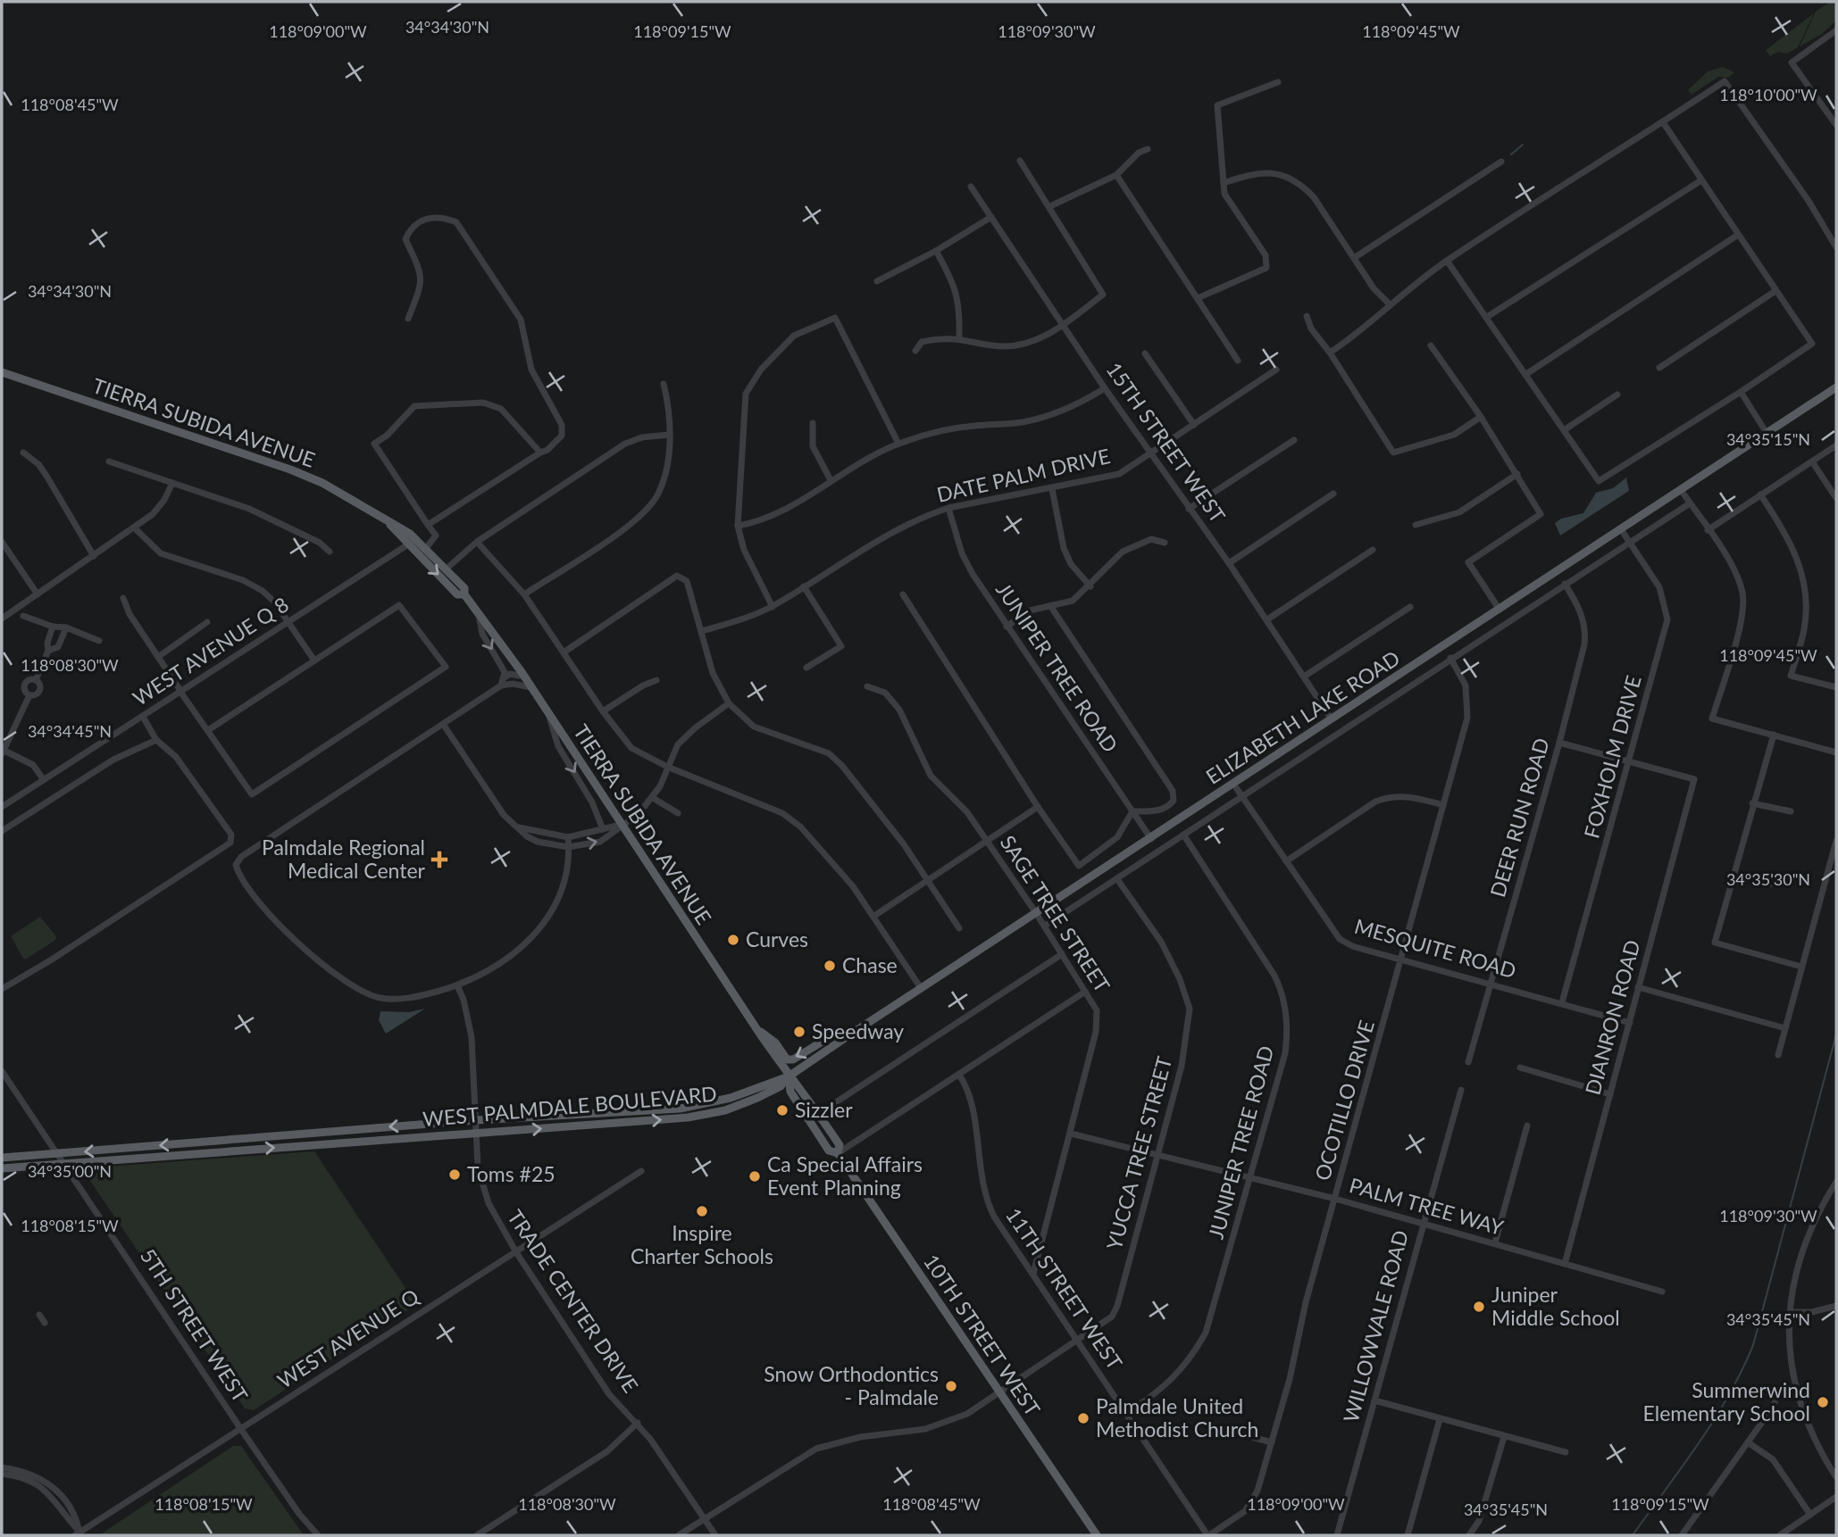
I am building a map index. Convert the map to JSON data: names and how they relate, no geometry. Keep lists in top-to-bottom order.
{
  "streets": {
    "main road": [
      "TIERRA SUBIDA AVENUE",
      "ELIZABETH LAKE ROAD",
      "WEST PALMDALE BOULEVARD",
      "10TH STREET WEST"
    ],
    "street": [
      "15TH STREET WEST",
      "DATE PALM DRIVE",
      "WEST AVENUE Q 8",
      "JUNIPER TREE ROAD",
      "FOXHOLM DRIVE",
      "DEER RUN ROAD",
      "SAGE TREE STREET",
      "MESQUITE ROAD",
      "DIANRON ROAD",
      "OCOTILLO DRIVE",
      "YUCCA TREE STREET",
      "PALM TREE WAY",
      "11TH STREET WEST",
      "TRADE CENTER DRIVE",
      "5TH STREET WEST",
      "WILLOWVALE ROAD",
      "WEST AVENUE Q"
    ]
  },
  "crossings": [
    ["TIERRA SUBIDA AVENUE", "WEST AVENUE Q 8"],
    ["TIERRA SUBIDA AVENUE", "ELIZABETH LAKE ROAD"],
    ["TIERRA SUBIDA AVENUE", "WEST PALMDALE BOULEVARD"],
    ["TIERRA SUBIDA AVENUE", "10TH STREET WEST"],
    ["15TH STREET WEST", "DATE PALM DRIVE"],
    ["15TH STREET WEST", "ELIZABETH LAKE ROAD"],
    ["DATE PALM DRIVE", "JUNIPER TREE ROAD"],
    ["JUNIPER TREE ROAD", "ELIZABETH LAKE ROAD"],
    ["JUNIPER TREE ROAD", "PALM TREE WAY"],
    ["JUNIPER TREE ROAD", "11TH STREET WEST"],
    ["ELIZABETH LAKE ROAD", "FOXHOLM DRIVE"],
    ["ELIZABETH LAKE ROAD", "SAGE TREE STREET"],
    ["ELIZABETH LAKE ROAD", "MESQUITE ROAD"],
    ["ELIZABETH LAKE ROAD", "WEST PALMDALE BOULEVARD"],
    ["ELIZABETH LAKE ROAD", "10TH STREET WEST"],
    ["FOXHOLM DRIVE", "MESQUITE ROAD"],
    ["FOXHOLM DRIVE", "DIANRON ROAD"],
    ["DEER RUN ROAD", "MESQUITE ROAD"],
    ["SAGE TREE STREET", "PALM TREE WAY"],
    ["SAGE TREE STREET", "11TH STREET WEST"],
    ["MESQUITE ROAD", "DIANRON ROAD"],
    ["MESQUITE ROAD", "OCOTILLO DRIVE"],
    ["DIANRON ROAD", "PALM TREE WAY"],
    ["OCOTILLO DRIVE", "PALM TREE WAY"],
    ["OCOTILLO DRIVE", "11TH STREET WEST"],
    ["WEST PALMDALE BOULEVARD", "TRADE CENTER DRIVE"],
    ["WEST PALMDALE BOULEVARD", "5TH STREET WEST"],
    ["WEST PALMDALE BOULEVARD", "10TH STREET WEST"],
    ["YUCCA TREE STREET", "PALM TREE WAY"],
    ["YUCCA TREE STREET", "11TH STREET WEST"],
    ["YUCCA TREE STREET", "TRADE CENTER DRIVE"],
    ["YUCCA TREE STREET", "10TH STREET WEST"],
    ["PALM TREE WAY", "WILLOWVALE ROAD"],
    ["TRADE CENTER DRIVE", "WEST AVENUE Q"],
    ["5TH STREET WEST", "WEST AVENUE Q"]
  ],
  "places": {
    "health": ["Palmdale Regional Medical Center"],
    "other": [
      "Curves",
      "Chase",
      "Speedway",
      "Sizzler",
      "Toms #25",
      "Ca Special Affairs Event Planning",
      "Inspire Charter Schools",
      "Juniper Middle School",
      "Snow Orthodontics - Palmdale",
      "Summerwind Elementary School",
      "Palmdale United Methodist Church"
    ]
  },
  "coordinates": [
    "34°34'30\"N",
    "118°09'00\"W",
    "118°09'15\"W",
    "118°09'30\"W",
    "118°09'45\"W",
    "118°10'00\"W",
    "118°08'45\"W",
    "34°35'15\"N",
    "118°08'30\"W",
    "34°34'45\"N",
    "34°35'30\"N",
    "34°35'00\"N",
    "118°08'15\"W",
    "34°35'45\"N"
  ]
}
